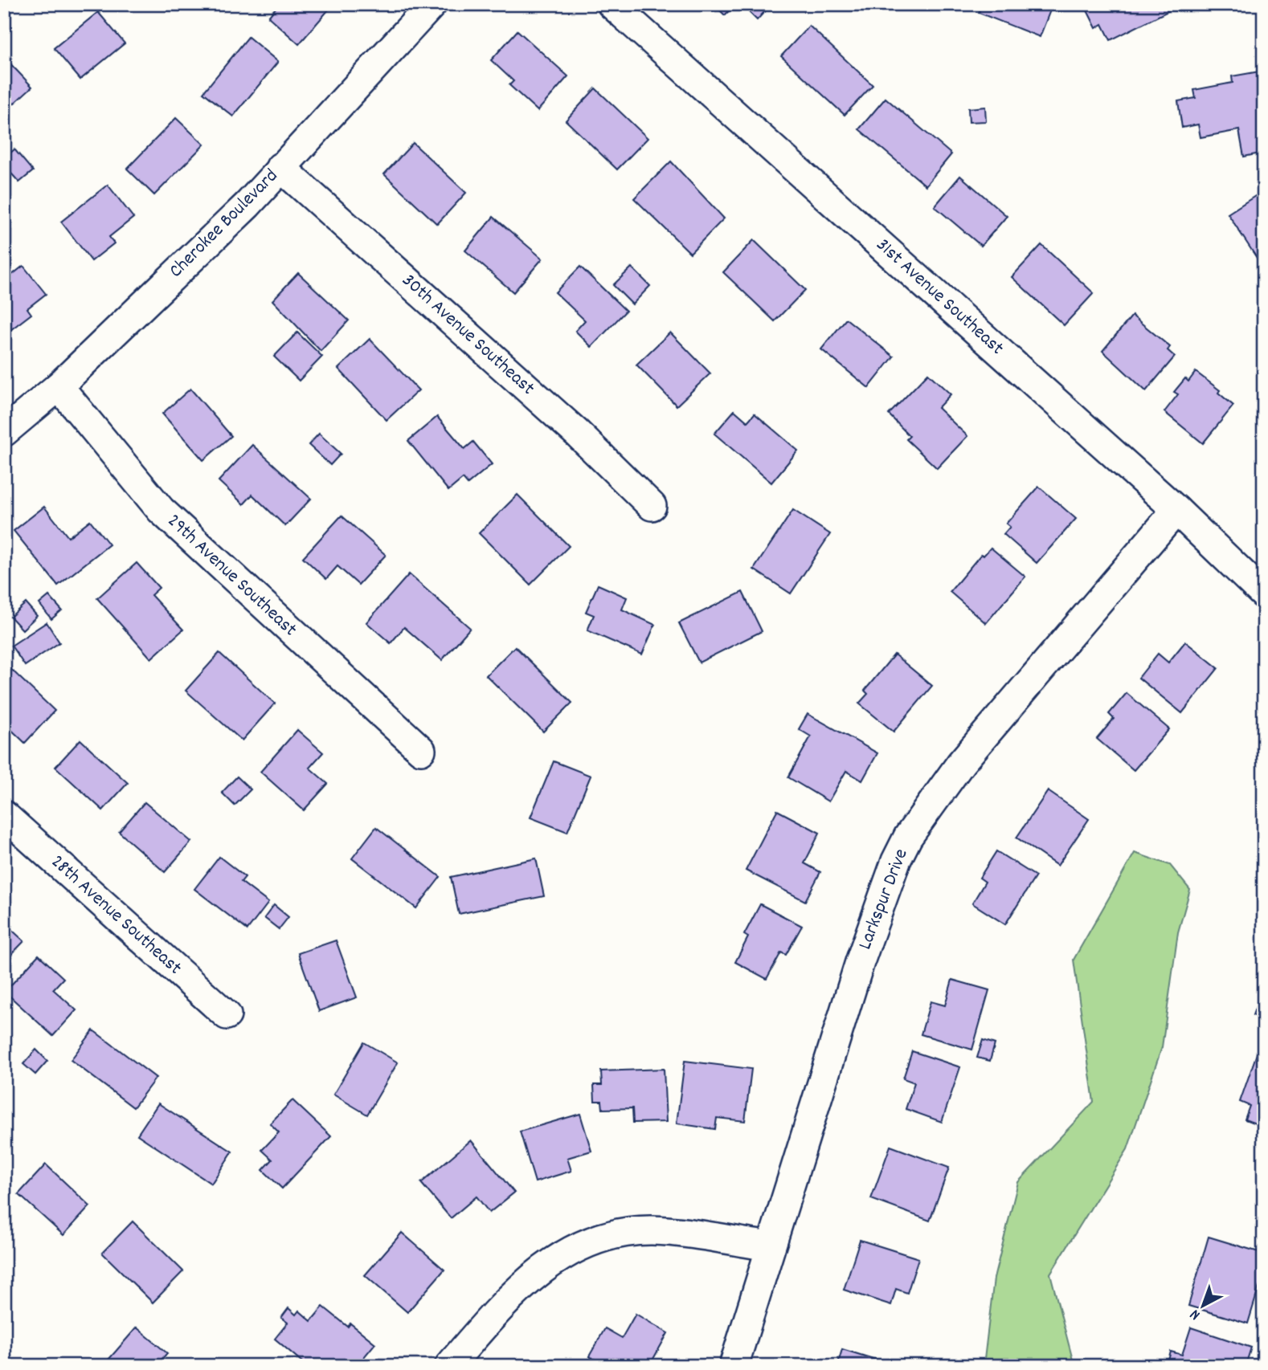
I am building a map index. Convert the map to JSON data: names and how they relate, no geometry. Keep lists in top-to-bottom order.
{
  "streets": {
    "street": [
      "Cherokee Boulevard",
      "31st Avenue Southeast",
      "30th Avenue Southeast",
      "29th Avenue Southeast",
      "Larkspur Drive",
      "28th Avenue Southeast"
    ]
  },
  "crossings": [
    ["Cherokee Boulevard", "30th Avenue Southeast"],
    ["Cherokee Boulevard", "29th Avenue Southeast"],
    ["31st Avenue Southeast", "Larkspur Drive"]
  ],
  "north": "bottom left"
}
